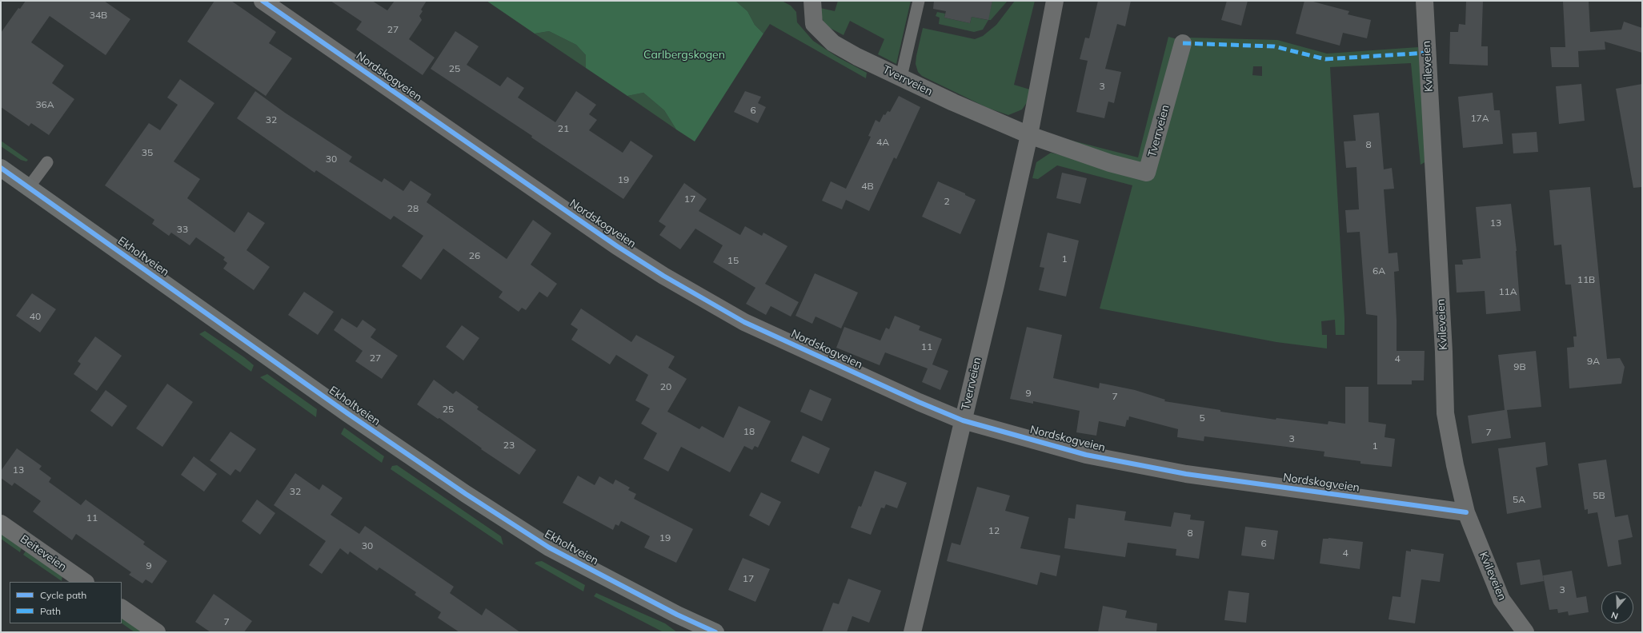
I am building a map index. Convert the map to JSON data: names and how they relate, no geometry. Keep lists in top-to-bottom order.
{
  "streets": {
    "street": [
      "Kvileveien",
      "Nordskogveien",
      "Tverrveien",
      "Ekholtveien",
      "Beiteveien"
    ]
  },
  "crossings": [
    ["Kvileveien", "Nordskogveien"],
    ["Nordskogveien", "Tverrveien"]
  ],
  "parks": ["Carlbergskogen"],
  "house_numbers": [
    "34B",
    "27",
    "25",
    "3",
    "36A",
    "6",
    "17A",
    "32",
    "21",
    "4A",
    "8",
    "35",
    "30",
    "19",
    "4B",
    "17",
    "2",
    "28",
    "13",
    "33",
    "26",
    "1",
    "15",
    "6A",
    "11B",
    "11A",
    "40",
    "11",
    "27",
    "4",
    "9A",
    "9B",
    "20",
    "9",
    "7",
    "25",
    "5",
    "18",
    "7",
    "3",
    "23",
    "1",
    "13",
    "32",
    "5B",
    "5A",
    "11",
    "12",
    "8",
    "19",
    "6",
    "30",
    "4",
    "9",
    "17",
    "3",
    "7"
  ],
  "legend": ["Cycle path", "Path"],
  "north": "bottom"
}
